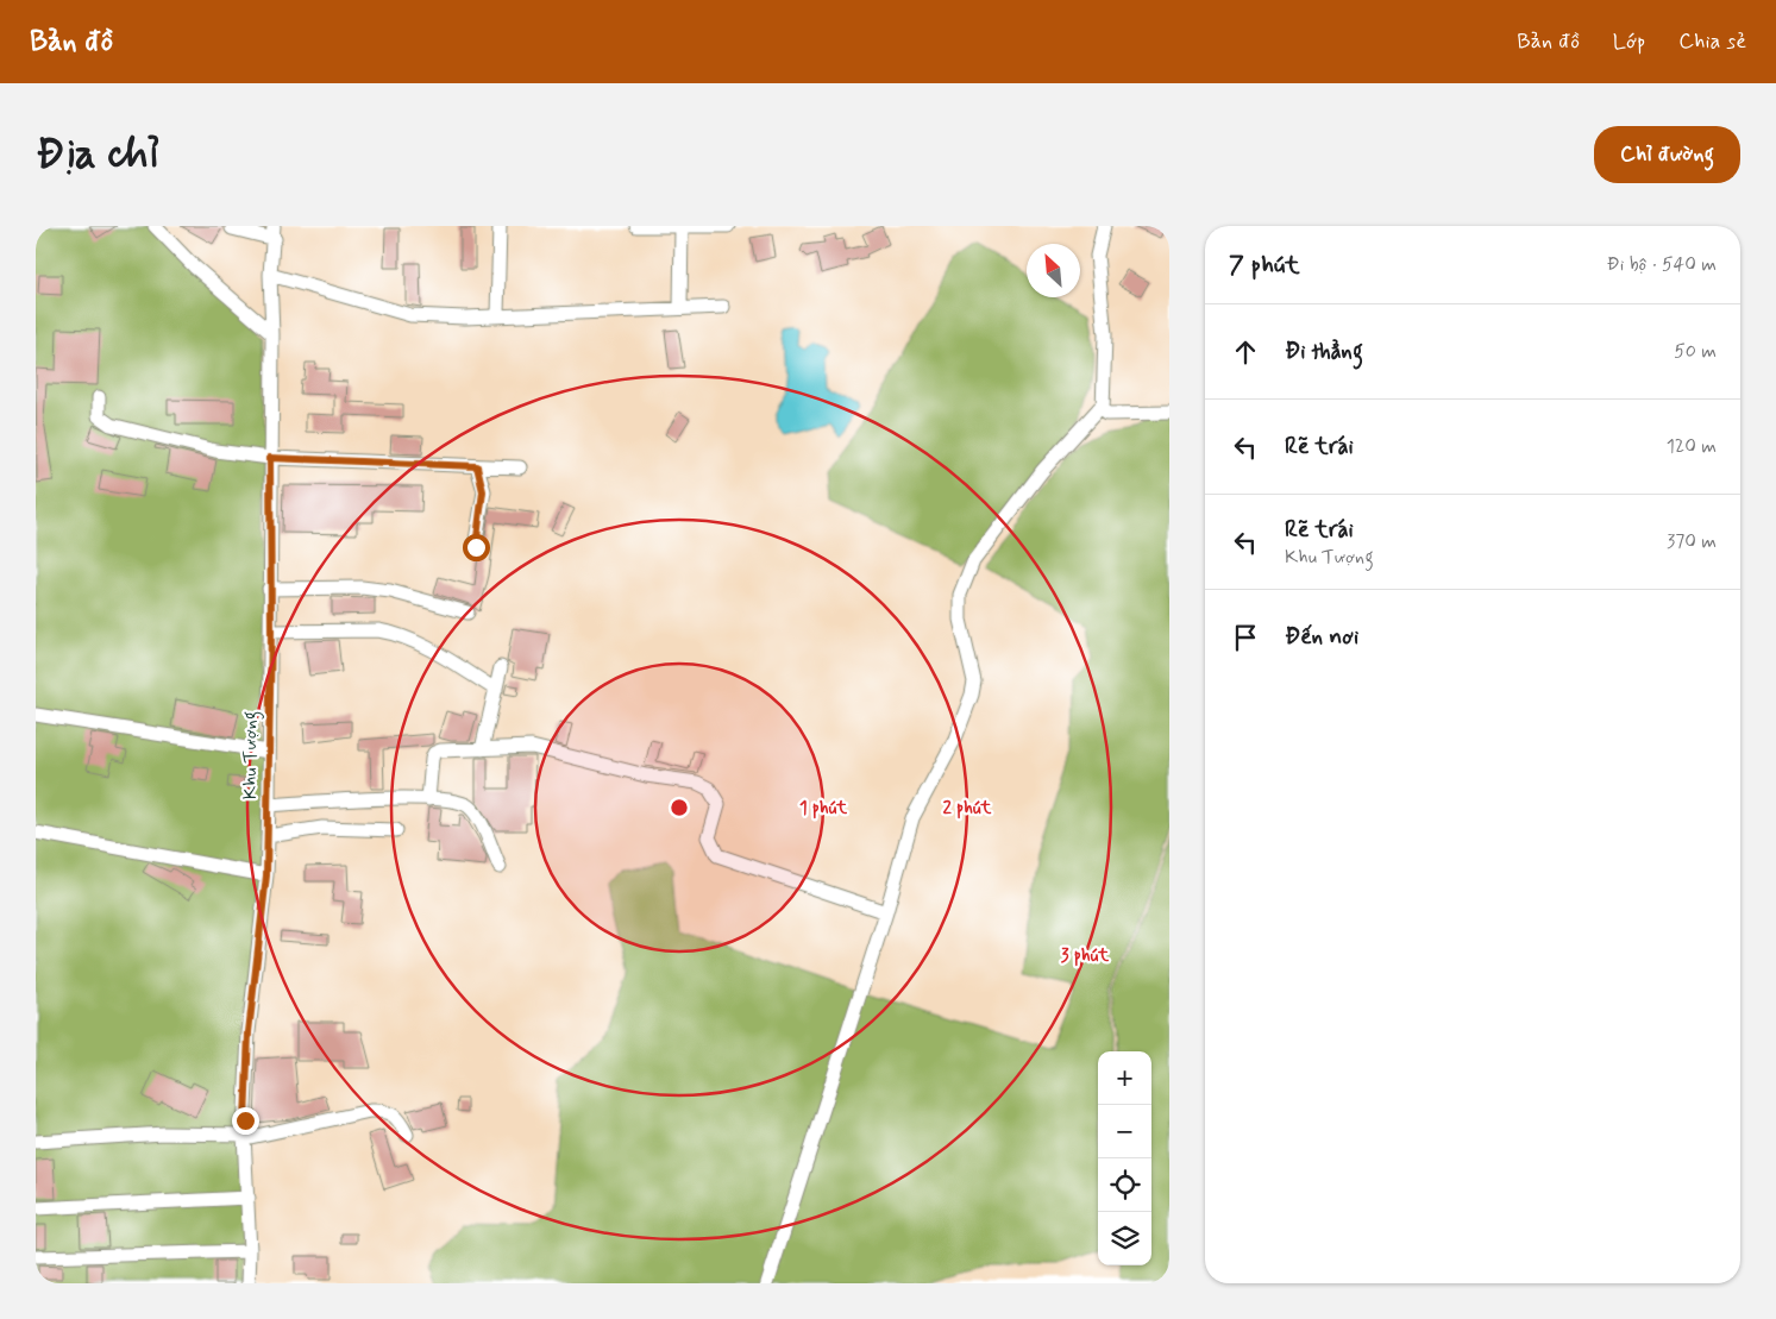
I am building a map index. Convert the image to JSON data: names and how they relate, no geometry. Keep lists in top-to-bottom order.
{
  "streets": {
    "street": ["Khu Tượng"]
  },
  "north": "top left",
  "page": {
    "header": "Bản đồ",
    "nav": ["Bản đồ", "Lớp", "Chia sẻ"],
    "buttons": "Chỉ đường",
    "title": "Địa chỉ",
    "heading": ["7 phút", "Đi bộ · 540 m"],
    "list": [
      ["Đi thẳng", "50 m"],
      ["Rẽ trái", "120 m"],
      ["Rẽ trái", "Khu Tượng", "370 m"],
      "Đến nơi"
    ],
    "map_buttons": ["+", "−"]
  },
  "rings": ["1 phút", "2 phút", "3 phút"]
}
